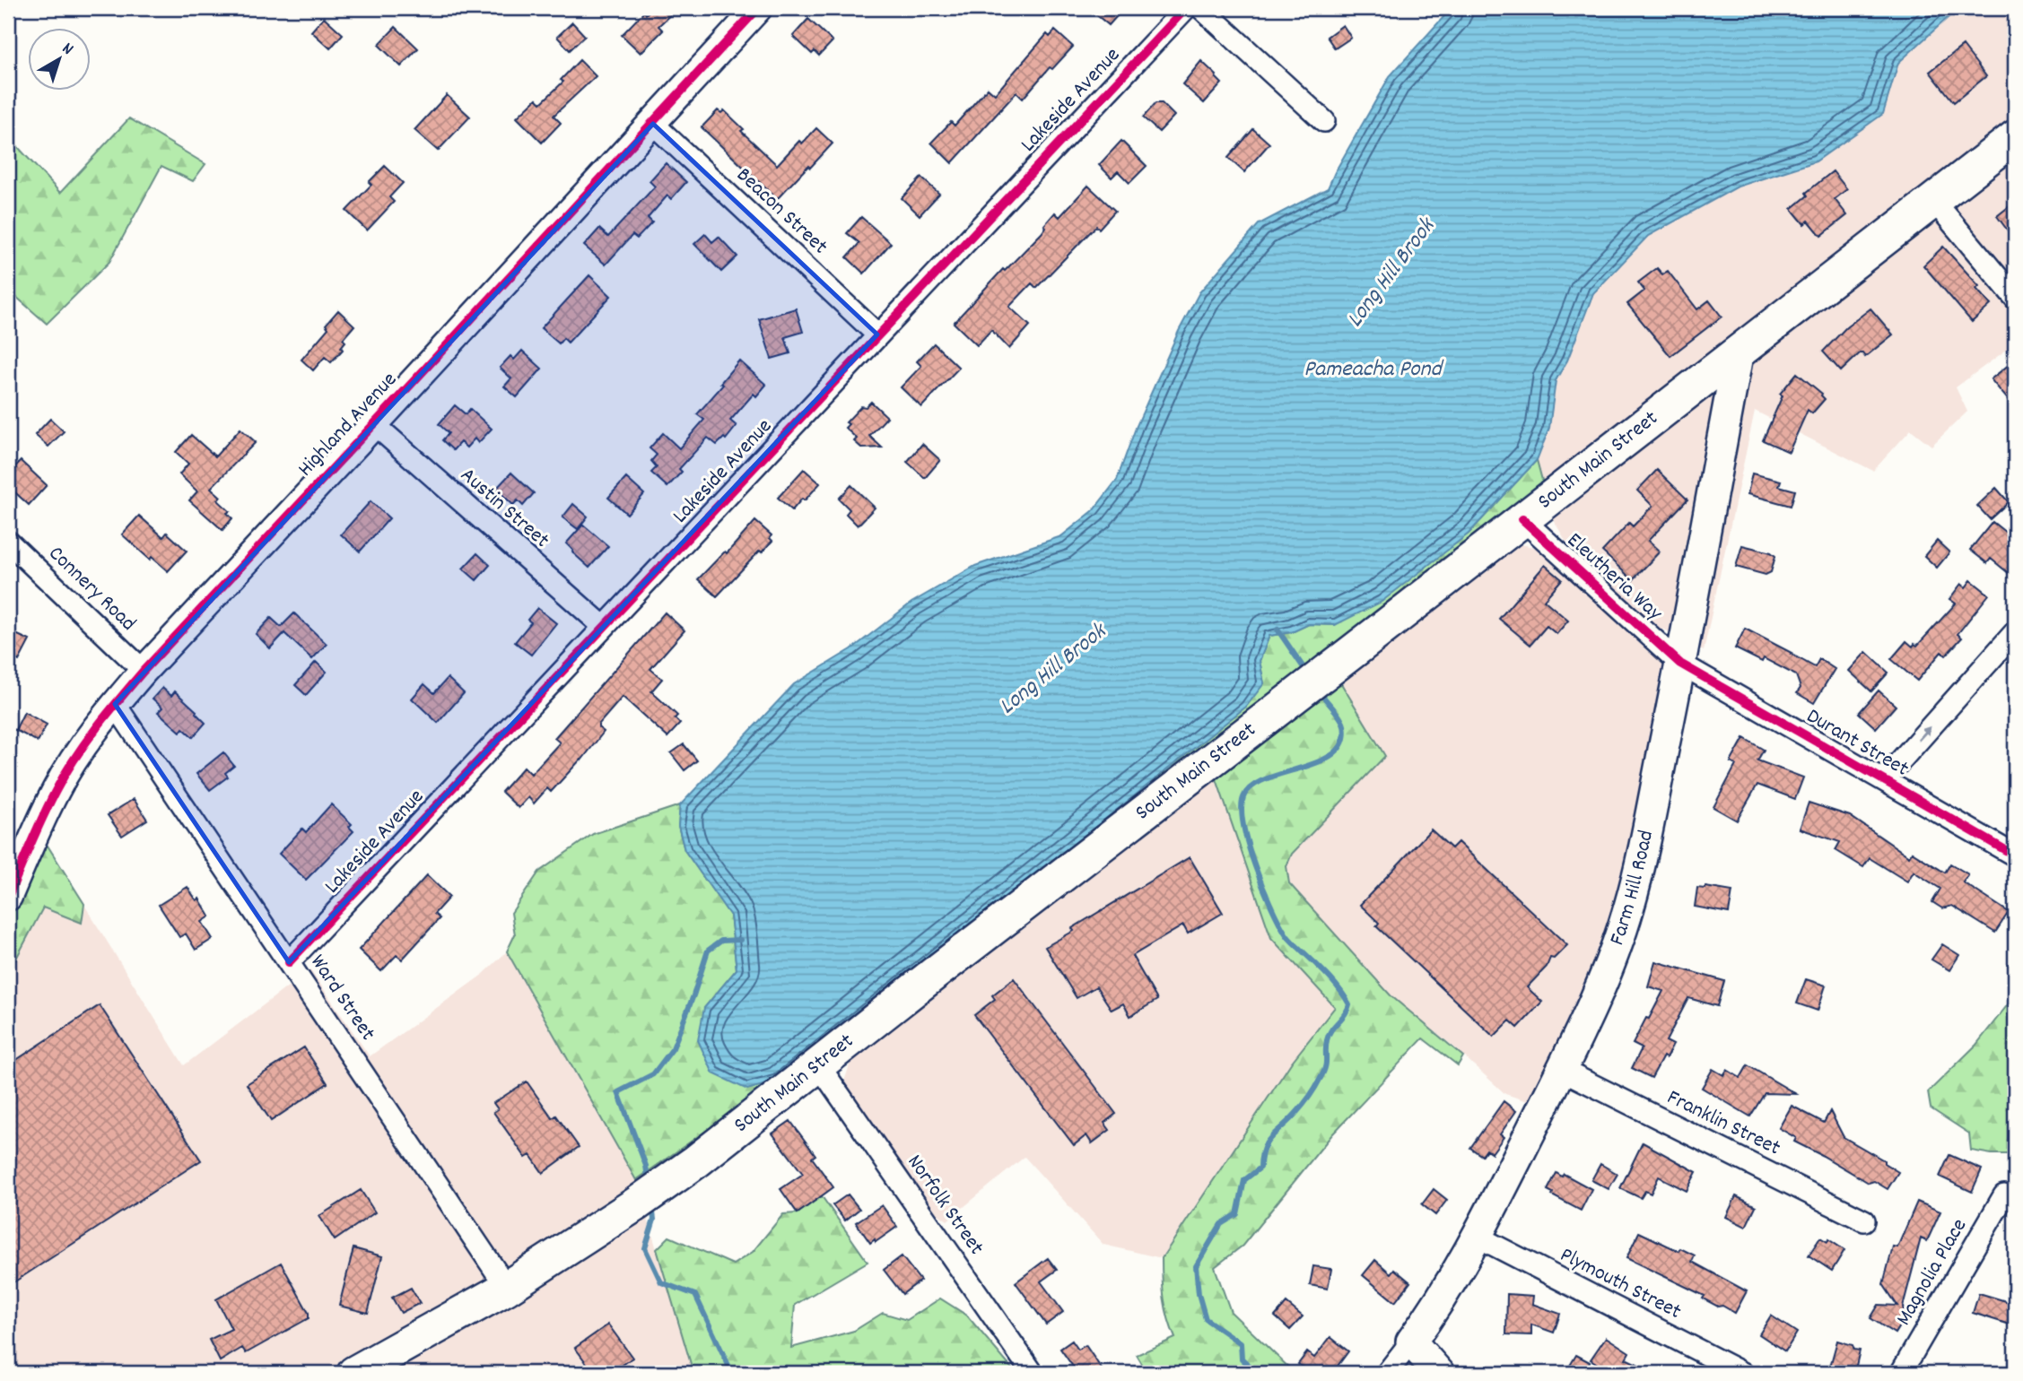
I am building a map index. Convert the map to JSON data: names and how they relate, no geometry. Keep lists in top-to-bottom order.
{
  "streets": {
    "main road": ["South Main Street", "Farm Hill Road"],
    "street": [
      "Lakeside Avenue",
      "Beacon Street",
      "Highland Avenue",
      "Austin Street",
      "Eleutheria Way",
      "Connery Road",
      "Durant Street",
      "Ward Street",
      "Franklin Street",
      "Norfolk Street",
      "Magnolia Place",
      "Plymouth Street"
    ]
  },
  "crossings": [
    ["Lakeside Avenue", "Beacon Street"],
    ["Lakeside Avenue", "Austin Street"],
    ["Lakeside Avenue", "Ward Street"],
    ["Beacon Street", "Highland Avenue"],
    ["Highland Avenue", "Austin Street"],
    ["Highland Avenue", "Connery Road"],
    ["Highland Avenue", "Ward Street"],
    ["South Main Street", "Eleutheria Way"],
    ["South Main Street", "Farm Hill Road"],
    ["South Main Street", "Ward Street"],
    ["South Main Street", "Norfolk Street"],
    ["Eleutheria Way", "Durant Street"],
    ["Eleutheria Way", "Farm Hill Road"],
    ["Durant Street", "Farm Hill Road"],
    ["Farm Hill Road", "Franklin Street"],
    ["Farm Hill Road", "Plymouth Street"]
  ],
  "water": ["Long Hill Brook", "Pameacha Pond"],
  "north": "top right"
}
